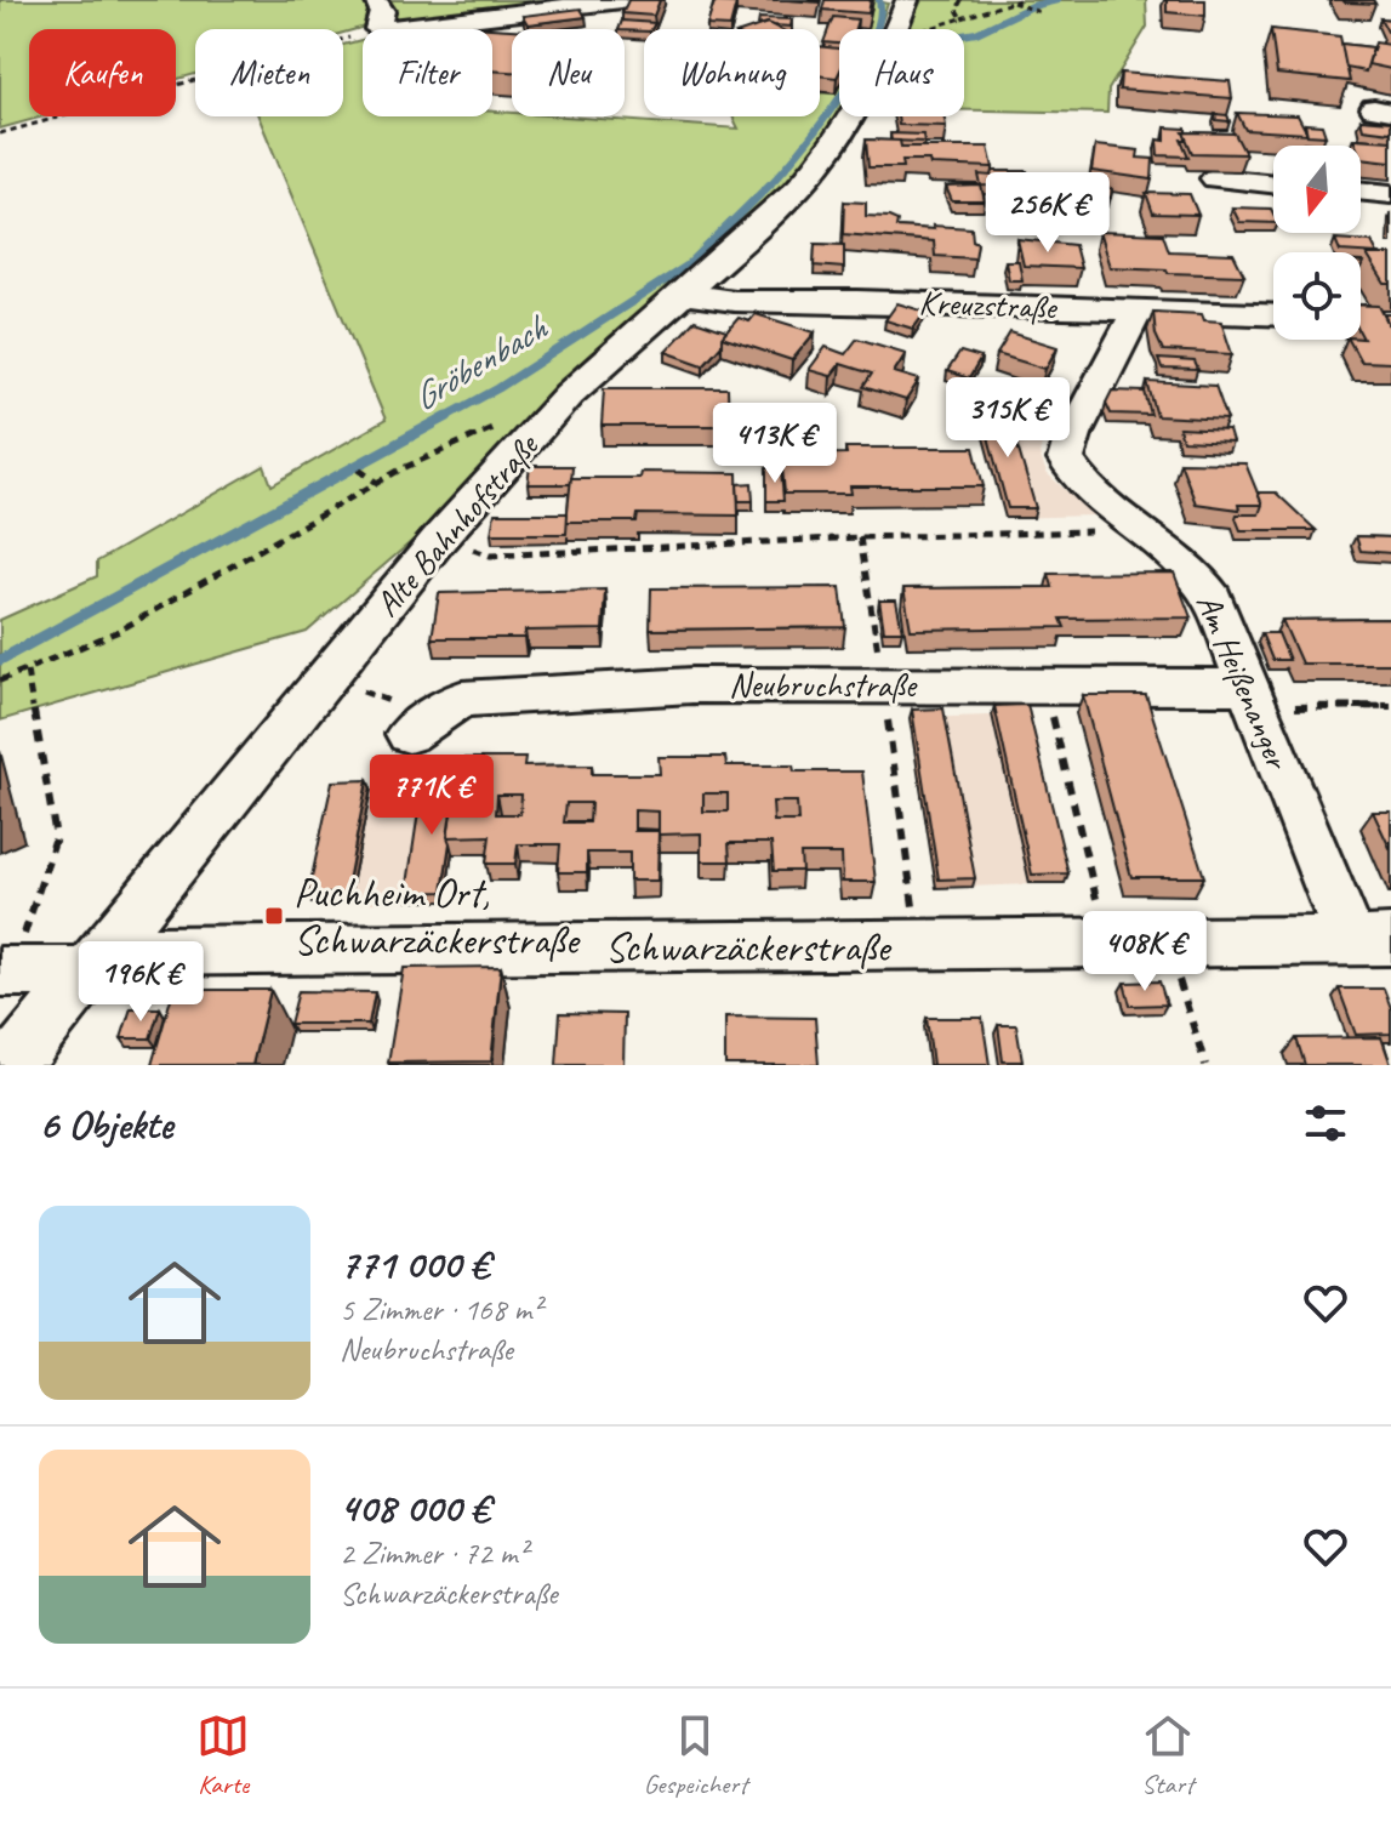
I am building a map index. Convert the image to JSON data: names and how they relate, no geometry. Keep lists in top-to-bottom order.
{
  "streets": {
    "street": [
      "Kreuzstraße",
      "Alte Bahnhofstraße",
      "Am Heißenanger",
      "Neubruchstraße",
      "Schwarzäckerstraße"
    ]
  },
  "crossings": [
    ["Kreuzstraße", "Alte Bahnhofstraße"],
    ["Kreuzstraße", "Am Heißenanger"],
    ["Alte Bahnhofstraße", "Schwarzäckerstraße"],
    ["Am Heißenanger", "Neubruchstraße"],
    ["Am Heißenanger", "Schwarzäckerstraße"]
  ],
  "water": ["Gröbenbach"],
  "places": {
    "transit": ["Puchheim Ort, Schwarzäckerstraße"]
  },
  "north": "bottom",
  "page": {
    "chip": [
      "Kaufen",
      "Mieten",
      "Filter",
      "Neu",
      "Wohnung",
      "Haus"
    ],
    "price": [
      "256K €",
      "315K €",
      "413K €",
      "771K €",
      "408K €",
      "196K €"
    ],
    "heading": "6 Objekte",
    "list": [
      {
        "name": "771 000 €",
        "note": "5 Zimmer · 168 m² · Neubruchstraße"
      },
      {
        "name": "408 000 €",
        "note": "2 Zimmer · 72 m² · Schwarzäckerstraße"
      }
    ],
    "tabs": ["Karte", "Gespeichert", "Start"]
  }
}
